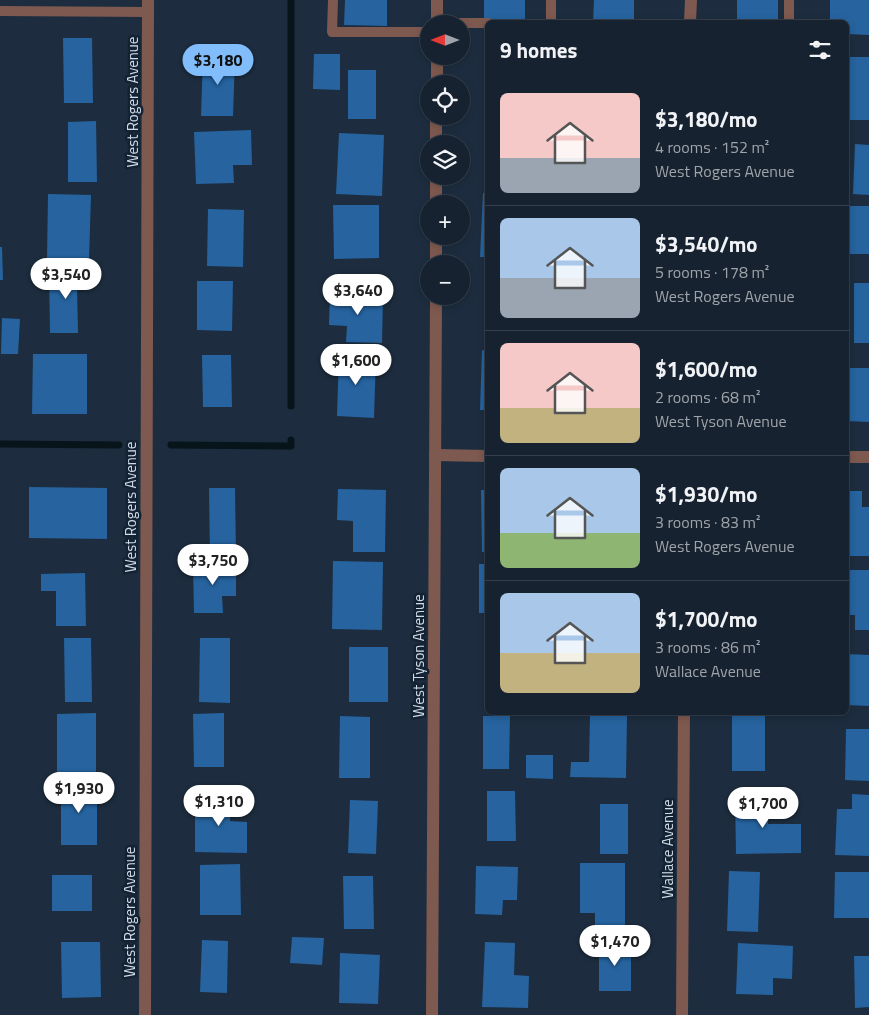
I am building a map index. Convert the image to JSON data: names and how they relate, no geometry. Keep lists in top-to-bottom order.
{
  "streets": {
    "street": ["West Rogers Avenue", "West Tyson Avenue", "Wallace Avenue"]
  },
  "north": "left",
  "page": {
    "map_buttons": ["+", "−"],
    "heading": "9 homes",
    "price": [
      "$3,180",
      "$3,540",
      "$3,640",
      "$1,600",
      "$3,750",
      "$1,930",
      "$1,310",
      "$1,700",
      "$1,470"
    ],
    "list": [
      {
        "name": "$3,180/mo",
        "note": "4 rooms · 152 m² · West Rogers Avenue"
      },
      {
        "name": "$3,540/mo",
        "note": "5 rooms · 178 m² · West Rogers Avenue"
      },
      {
        "name": "$1,600/mo",
        "note": "2 rooms · 68 m² · West Tyson Avenue"
      },
      {
        "name": "$1,930/mo",
        "note": "3 rooms · 83 m² · West Rogers Avenue"
      },
      {
        "name": "$1,700/mo",
        "note": "3 rooms · 86 m² · Wallace Avenue"
      }
    ]
  }
}
